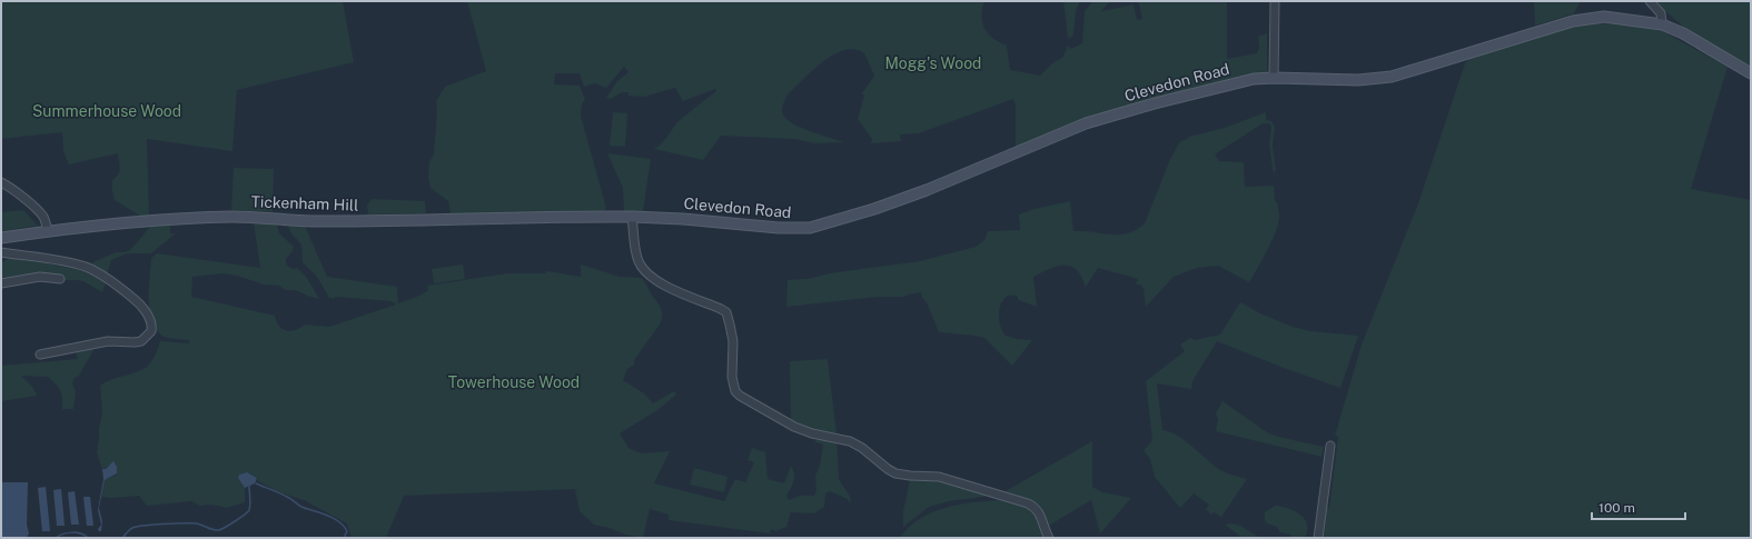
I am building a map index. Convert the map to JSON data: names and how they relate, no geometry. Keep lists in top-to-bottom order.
{
  "streets": {
    "main road": ["Clevedon Road", "Tickenham Hill"]
  },
  "crossings": [
    ["Clevedon Road", "Tickenham Hill"]
  ],
  "parks": ["Mogg's Wood", "Summerhouse Wood", "Towerhouse Wood"],
  "scale_bar": "100 m"
}
